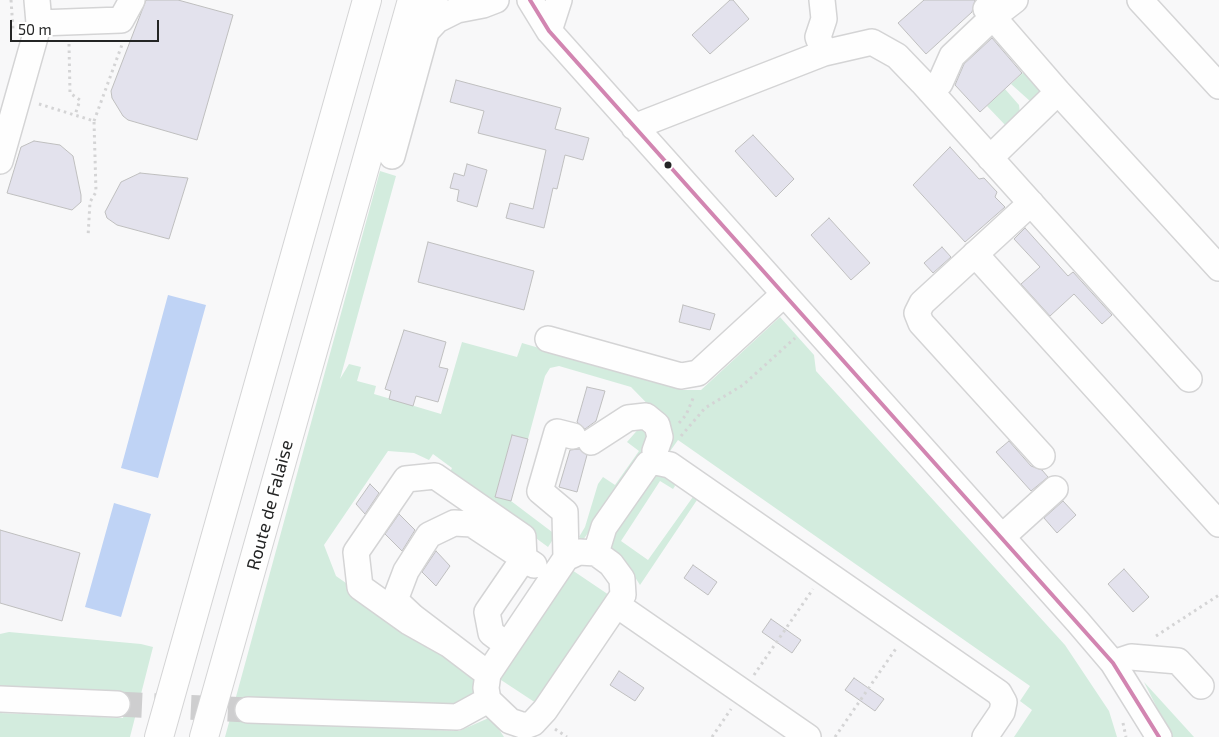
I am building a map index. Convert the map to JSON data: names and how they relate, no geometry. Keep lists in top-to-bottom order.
{
  "streets": {
    "highway": ["Route de Falaise"]
  },
  "scale_bar": "50 m"
}
